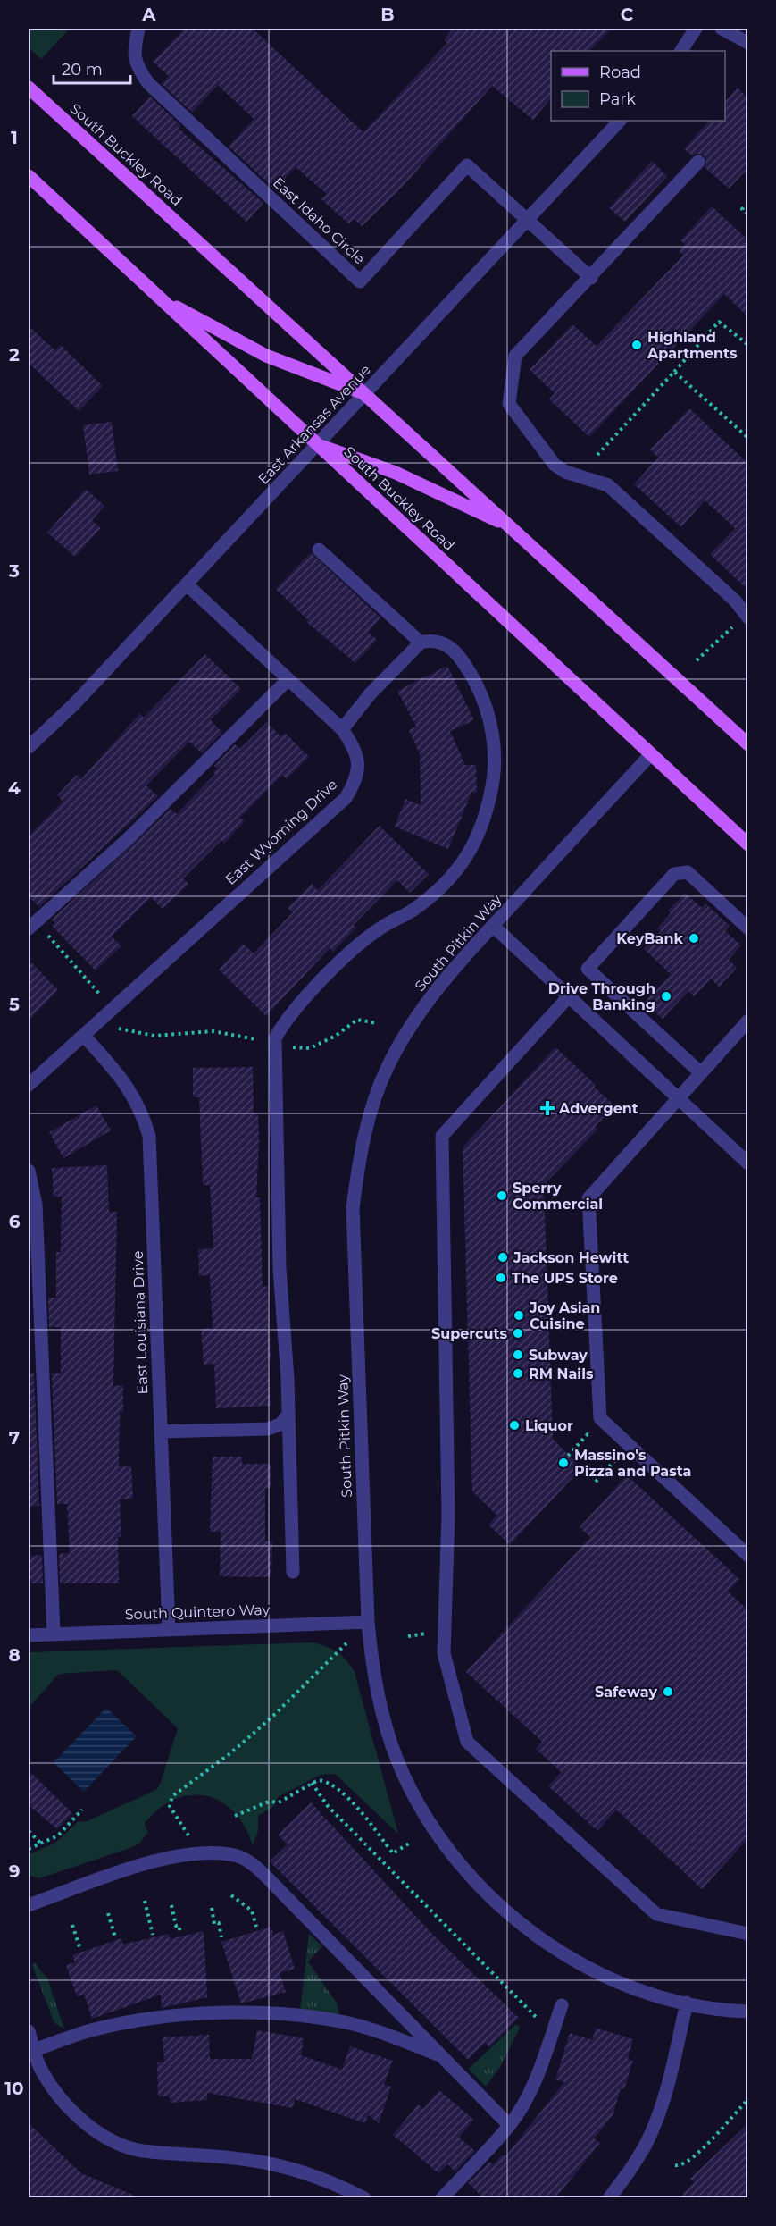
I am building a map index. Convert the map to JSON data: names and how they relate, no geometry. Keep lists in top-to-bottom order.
{
  "streets": {
    "main road": ["South Buckley Road"],
    "street": [
      "East Idaho Circle",
      "East Arkansas Avenue",
      "East Wyoming Drive",
      "South Pitkin Way",
      "East Louisiana Drive",
      "South Quintero Way"
    ]
  },
  "crossings": [
    ["South Buckley Road", "East Arkansas Avenue"],
    ["South Buckley Road", "South Pitkin Way"],
    ["East Idaho Circle", "East Arkansas Avenue"],
    ["East Arkansas Avenue", "East Wyoming Drive"],
    ["East Wyoming Drive", "East Louisiana Drive"],
    ["South Pitkin Way", "South Quintero Way"],
    ["East Louisiana Drive", "South Quintero Way"]
  ],
  "places": {
    "other": [
      "Highland Apartments",
      "KeyBank",
      "Drive Through Banking",
      "Sperry Commercial",
      "Jackson Hewitt",
      "The UPS Store",
      "Joy Asian Cuisine",
      "Supercuts",
      "Subway",
      "RM Nails",
      "Liquor",
      "Massino's Pizza and Pasta",
      "Safeway"
    ],
    "health": ["Advergent"]
  },
  "legend": ["Road", "Park"],
  "scale_bar": "20 m",
  "grid": {
    "columns": ["A", "B", "C"],
    "rows": [
      "1",
      "2",
      "3",
      "4",
      "5",
      "6",
      "7",
      "8",
      "9",
      "10"
    ]
  }
}
